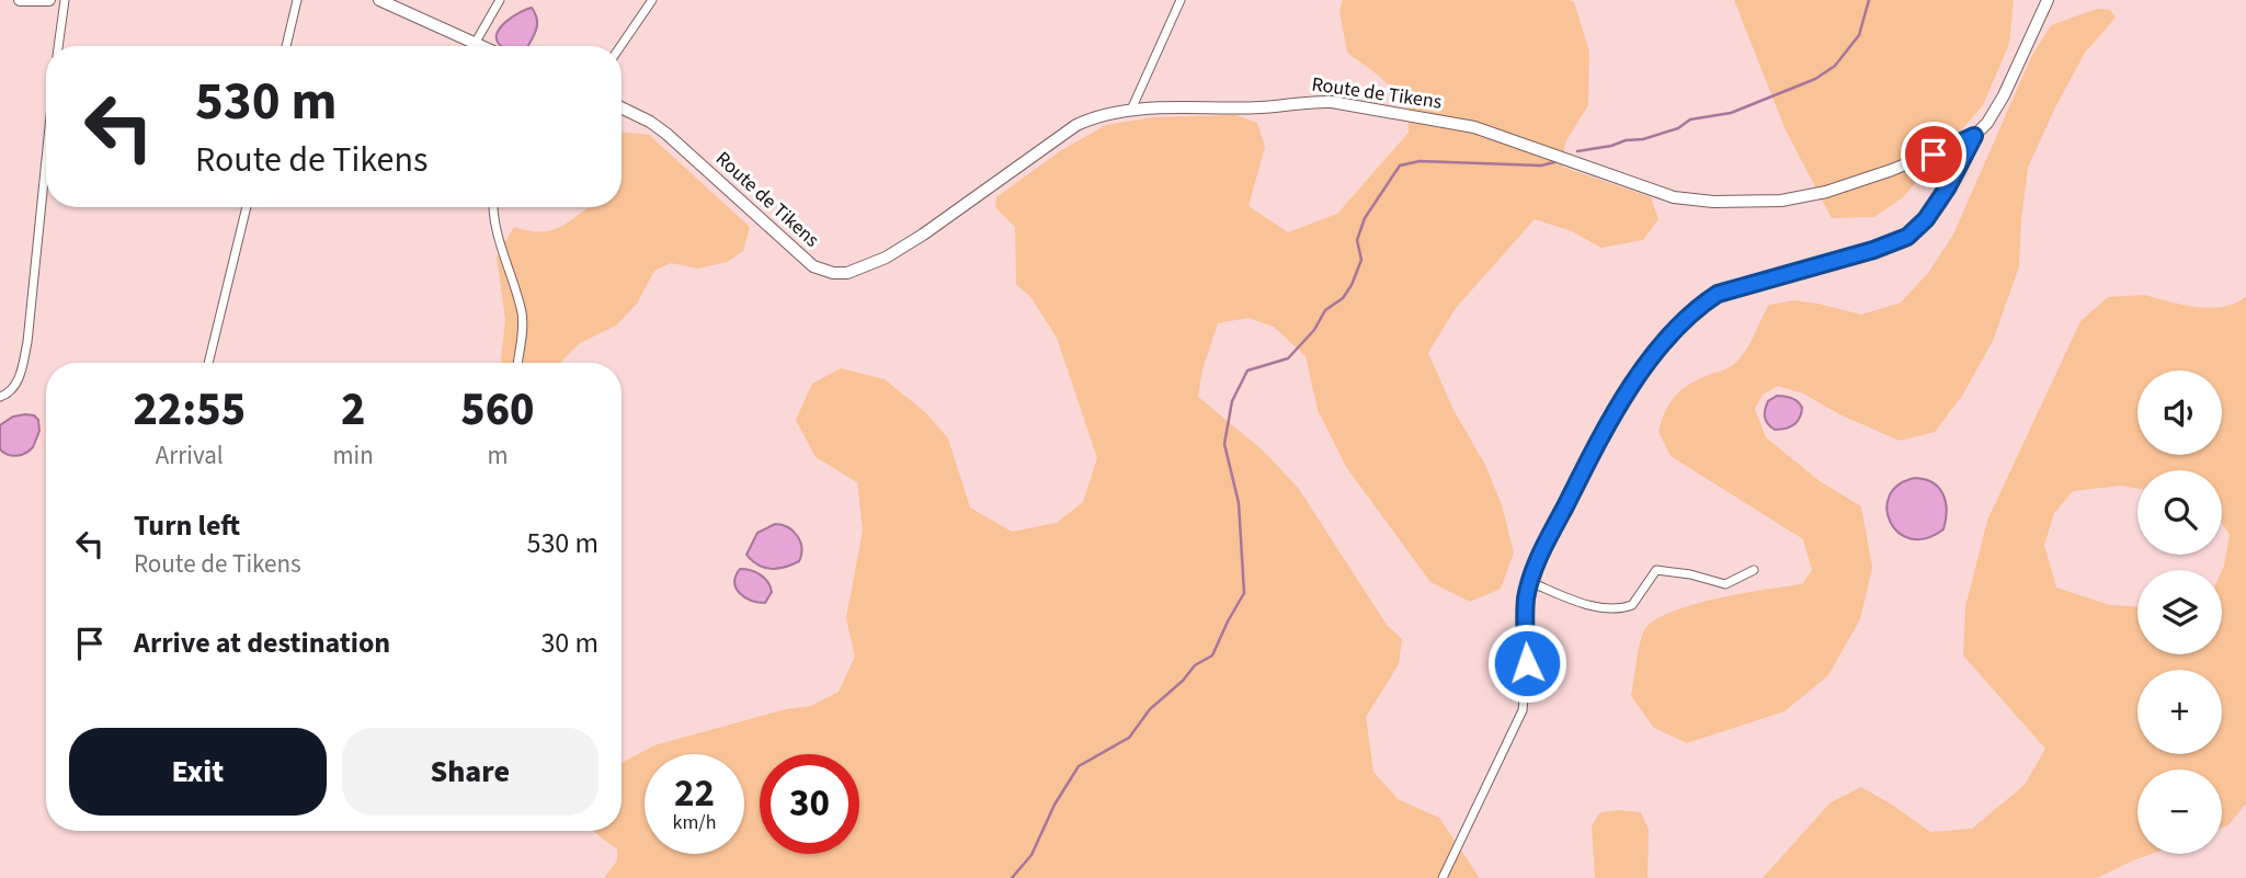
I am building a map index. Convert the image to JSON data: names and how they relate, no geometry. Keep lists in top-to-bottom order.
{
  "streets": {
    "street": ["Route de Tikens"]
  },
  "page": {
    "turn": ["530 m", "Route de Tikens"],
    "eta": [
      "22:55",
      "Arrival",
      "2",
      "min",
      "560",
      "m"
    ],
    "map_buttons": ["+", "−"],
    "list": [
      {
        "name": "Turn left",
        "note": "Route de Tikens",
        "value": "530 m"
      },
      {
        "name": "Arrive at destination",
        "value": "30 m"
      }
    ],
    "buttons": ["Exit", "Share"],
    "speed": "22 km/h",
    "limit": "30"
  }
}
